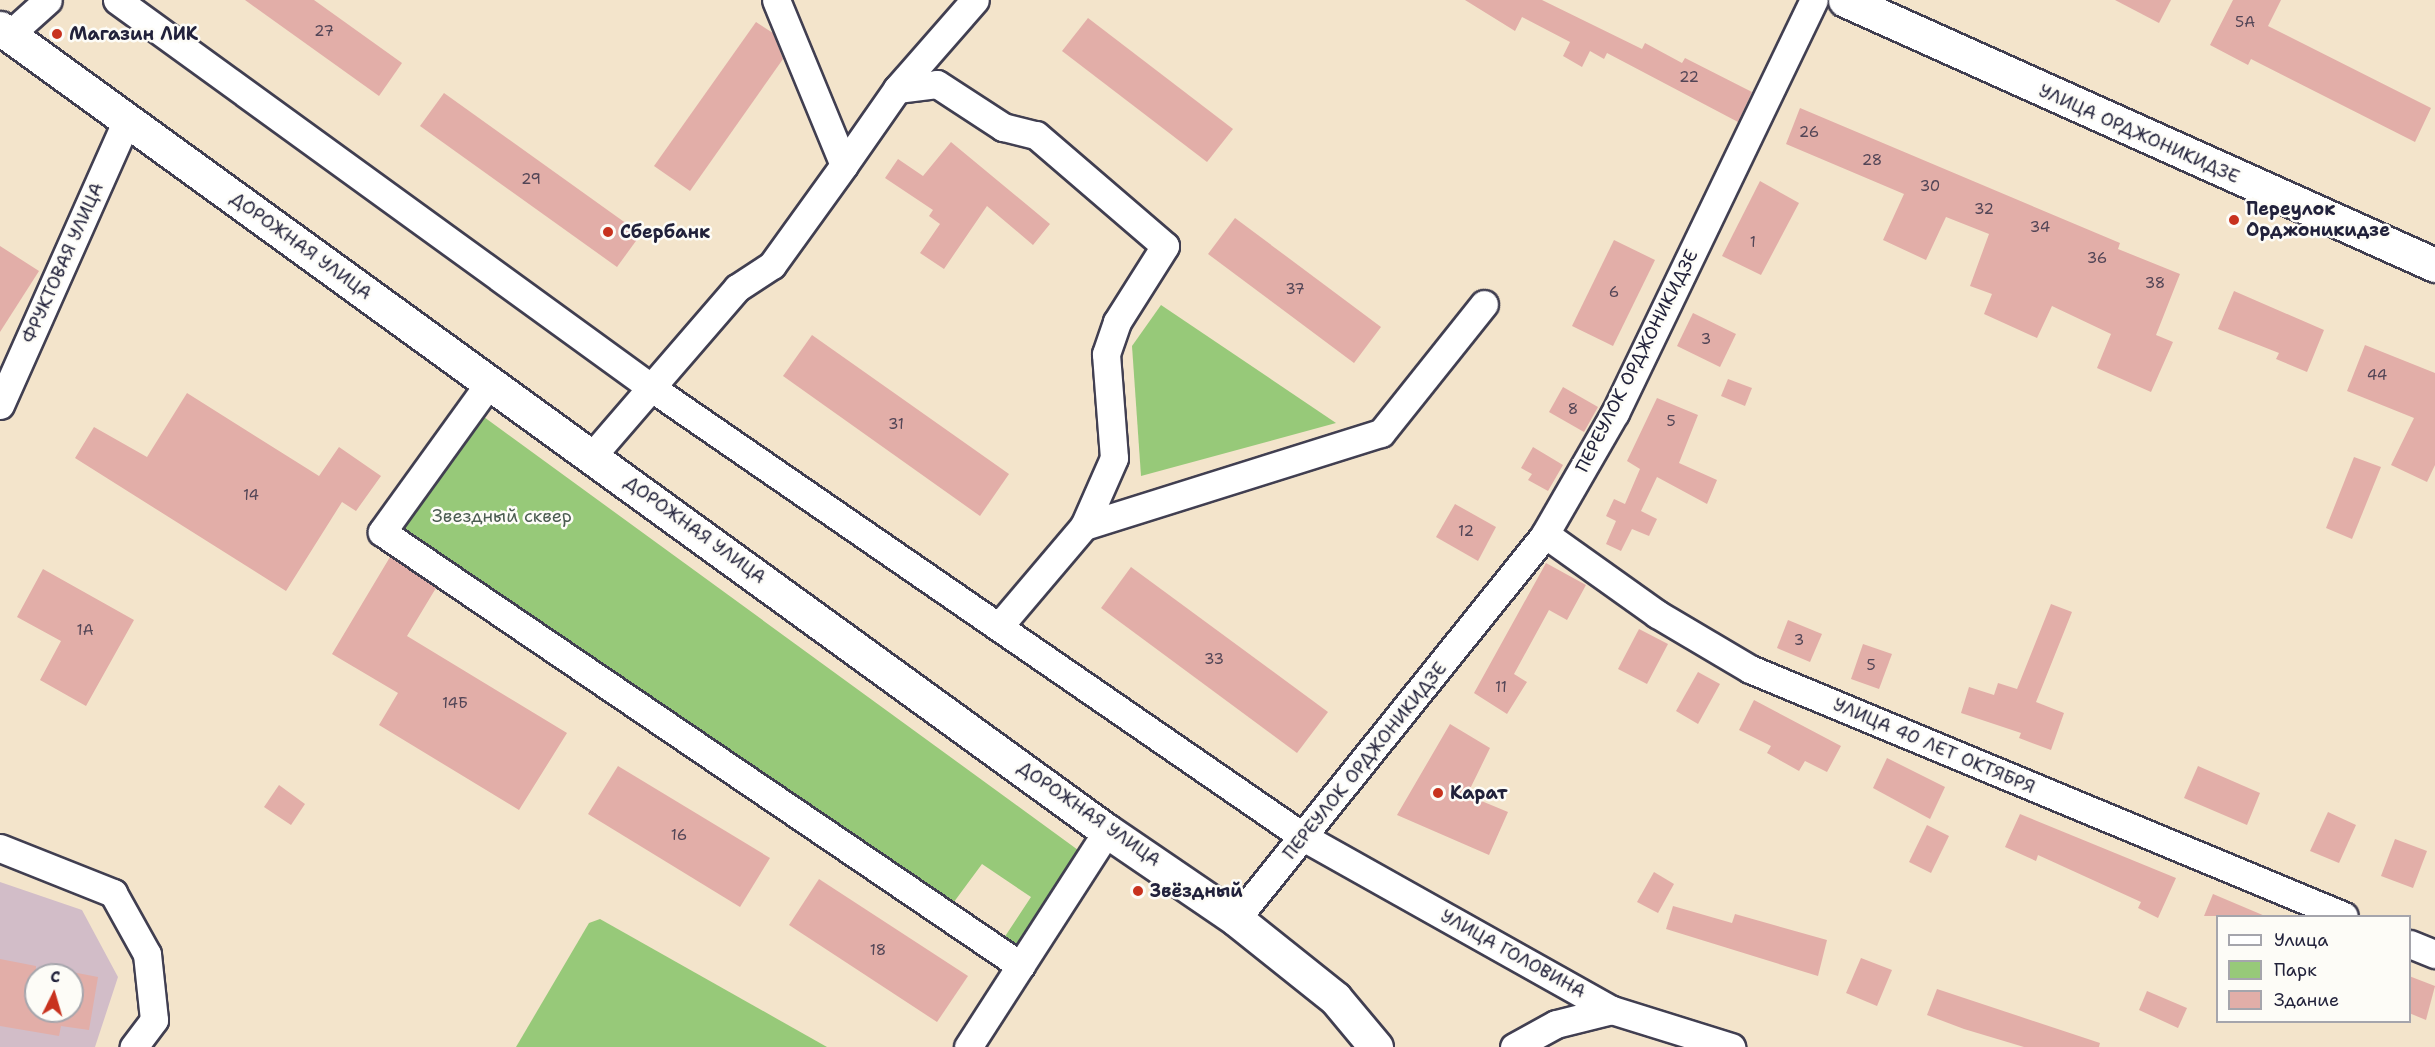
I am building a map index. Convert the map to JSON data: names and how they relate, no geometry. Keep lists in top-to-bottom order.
{
  "streets": {
    "main road": ["УЛИЦА ОРДЖОНИКИДЗЕ", "ДОРОЖНАЯ УЛИЦА"],
    "street": [
      "ФРУКТОВАЯ УЛИЦА",
      "ПЕРЕУЛОК ОРДЖОНИКИДЗЕ",
      "УЛИЦА 40 ЛЕТ ОКТЯБРЯ",
      "УЛИЦА ГОЛОВИНА"
    ]
  },
  "crossings": [
    ["ДОРОЖНАЯ УЛИЦА", "ФРУКТОВАЯ УЛИЦА"],
    ["ДОРОЖНАЯ УЛИЦА", "ПЕРЕУЛОК ОРДЖОНИКИДЗЕ"],
    ["ПЕРЕУЛОК ОРДЖОНИКИДЗЕ", "УЛИЦА 40 ЛЕТ ОКТЯБРЯ"],
    ["ПЕРЕУЛОК ОРДЖОНИКИДЗЕ", "УЛИЦА ГОЛОВИНА"]
  ],
  "parks": ["Звездный сквер"],
  "places": [
    "Магазин ЛИК",
    "Переулок Орджоникидзе",
    "Сбербанк",
    "Карат",
    "Звёздный"
  ],
  "house_numbers": [
    "5А",
    "27",
    "22",
    "26",
    "28",
    "29",
    "30",
    "32",
    "34",
    "1",
    "36",
    "38",
    "37",
    "6",
    "3",
    "44",
    "8",
    "5",
    "31",
    "14",
    "12",
    "1А",
    "3",
    "33",
    "5",
    "11",
    "14Б",
    "16",
    "18"
  ],
  "legend": ["Улица", "Парк", "Здание"],
  "north": "top"
}
